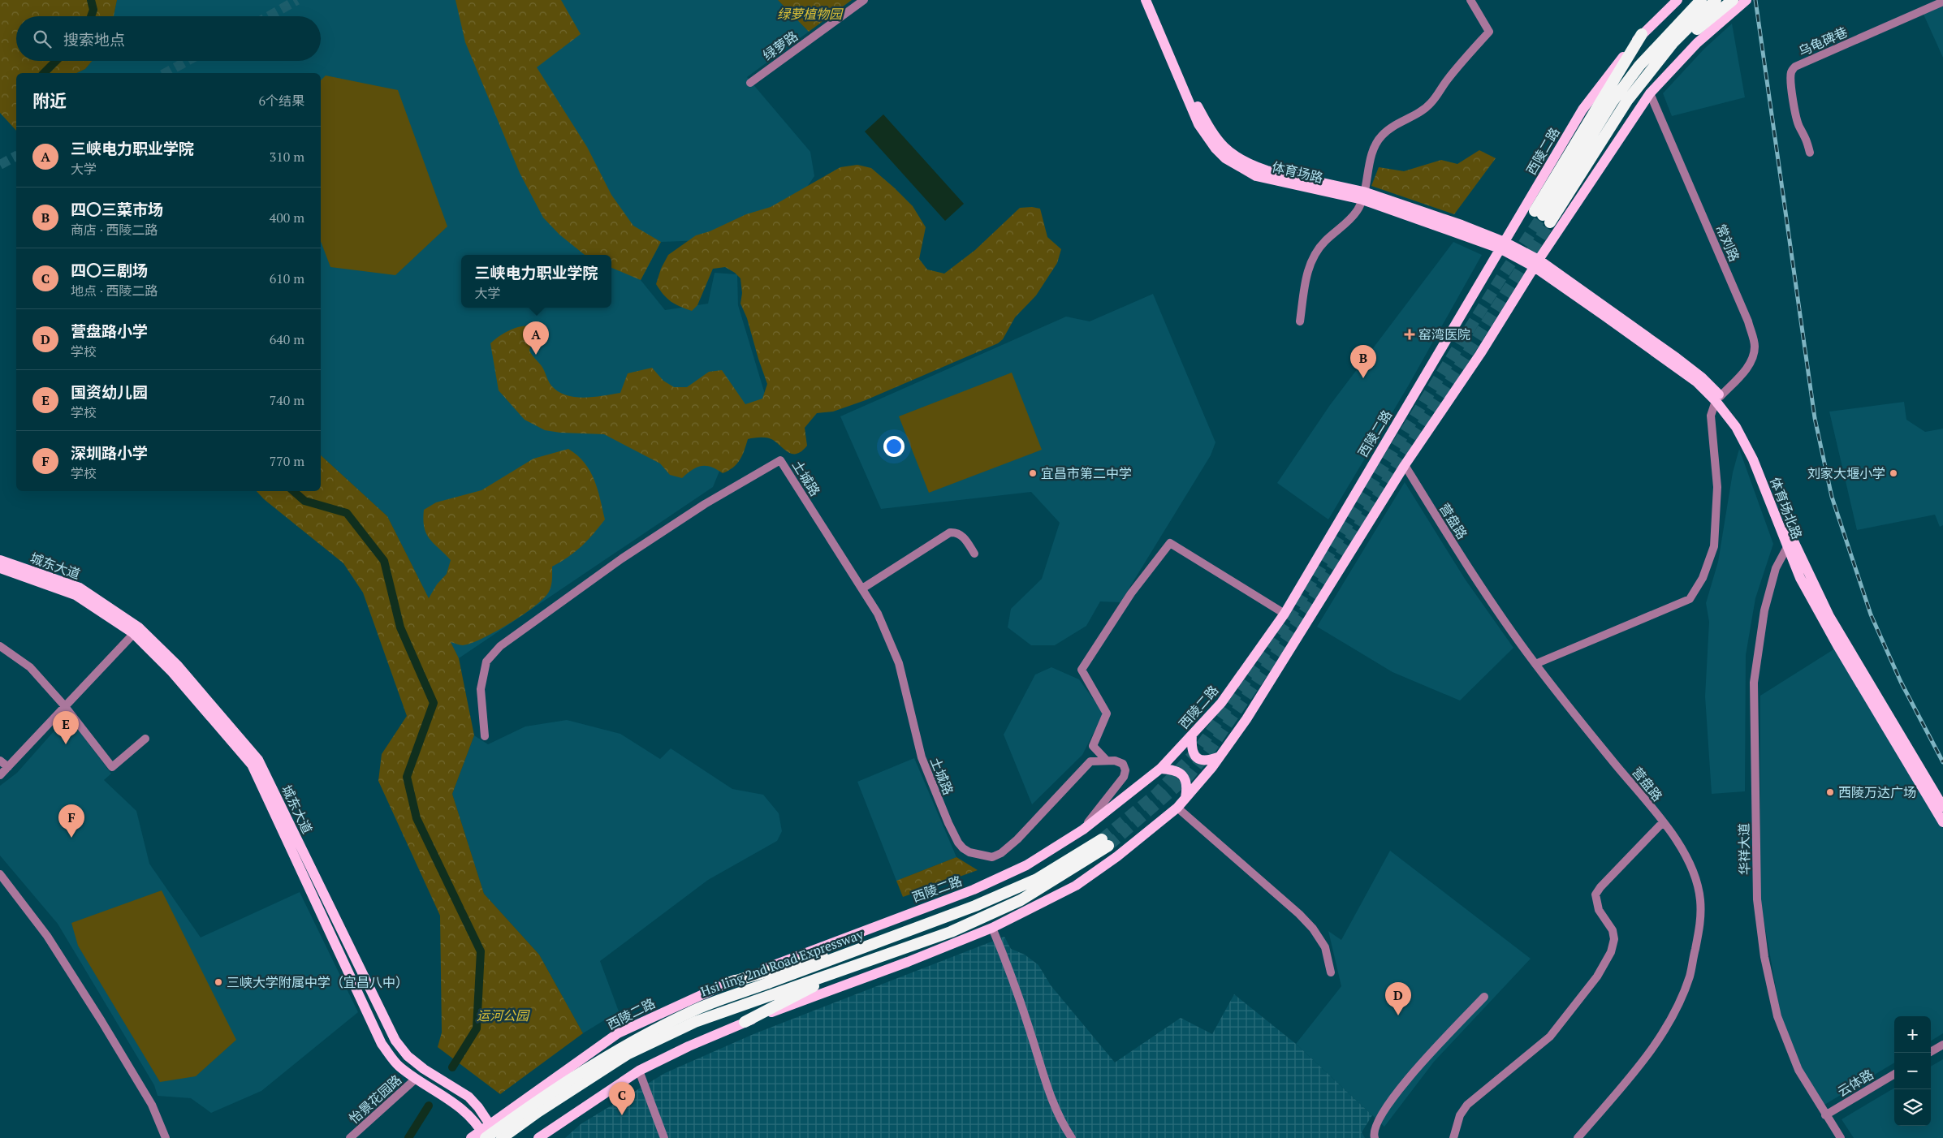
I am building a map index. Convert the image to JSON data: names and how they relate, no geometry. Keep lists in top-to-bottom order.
{
  "streets": {
    "highway": ["Hsi ling 2nd Road Expressway"],
    "main road": [
      "西陵二路",
      "体育场路",
      "体育场北路",
      "城东大道"
    ],
    "street": [
      "乌龟碑巷",
      "绿萝路",
      "常刘路",
      "土城路",
      "营盘路",
      "华祥大道",
      "云体路",
      "怡景花园路"
    ]
  },
  "crossings": [
    ["西陵二路", "体育场路"],
    ["西陵二路", "城东大道"],
    ["西陵二路", "Hsi ling 2nd Road Expressway"],
    ["体育场路", "体育场北路"],
    ["常刘路", "体育场北路"],
    ["体育场北路", "华祥大道"],
    ["城东大道", "Hsi ling 2nd Road Expressway"],
    ["城东大道", "怡景花园路"],
    ["华祥大道", "云体路"]
  ],
  "parks": ["绿萝植物园", "运河公园"],
  "places": {
    "health": ["窑湾医院"],
    "other": [
      "宜昌市第二中学",
      "刘家大堰小学",
      "西陵万达广场",
      "三峡大学附属中学（宜昌八中）"
    ]
  },
  "page": {
    "search": "搜索地点",
    "heading": ["附近", "6个结果"],
    "list": [
      {
        "mark": "A",
        "name": "三峡电力职业学院",
        "note": "大学",
        "value": "310 m"
      },
      {
        "mark": "B",
        "name": "四〇三菜市场",
        "note": "商店 · 西陵二路",
        "value": "400 m"
      },
      {
        "mark": "C",
        "name": "四〇三剧场",
        "note": "地点 · 西陵二路",
        "value": "610 m"
      },
      {
        "mark": "D",
        "name": "营盘路小学",
        "note": "学校",
        "value": "640 m"
      },
      {
        "mark": "E",
        "name": "国资幼儿园",
        "note": "学校",
        "value": "740 m"
      },
      {
        "mark": "F",
        "name": "深圳路小学",
        "note": "学校",
        "value": "770 m"
      }
    ],
    "popup": ["三峡电力职业学院", "大学"],
    "pins": [
      "A",
      "B",
      "E",
      "F",
      "D",
      "C"
    ],
    "map_buttons": ["+", "−"]
  }
}
